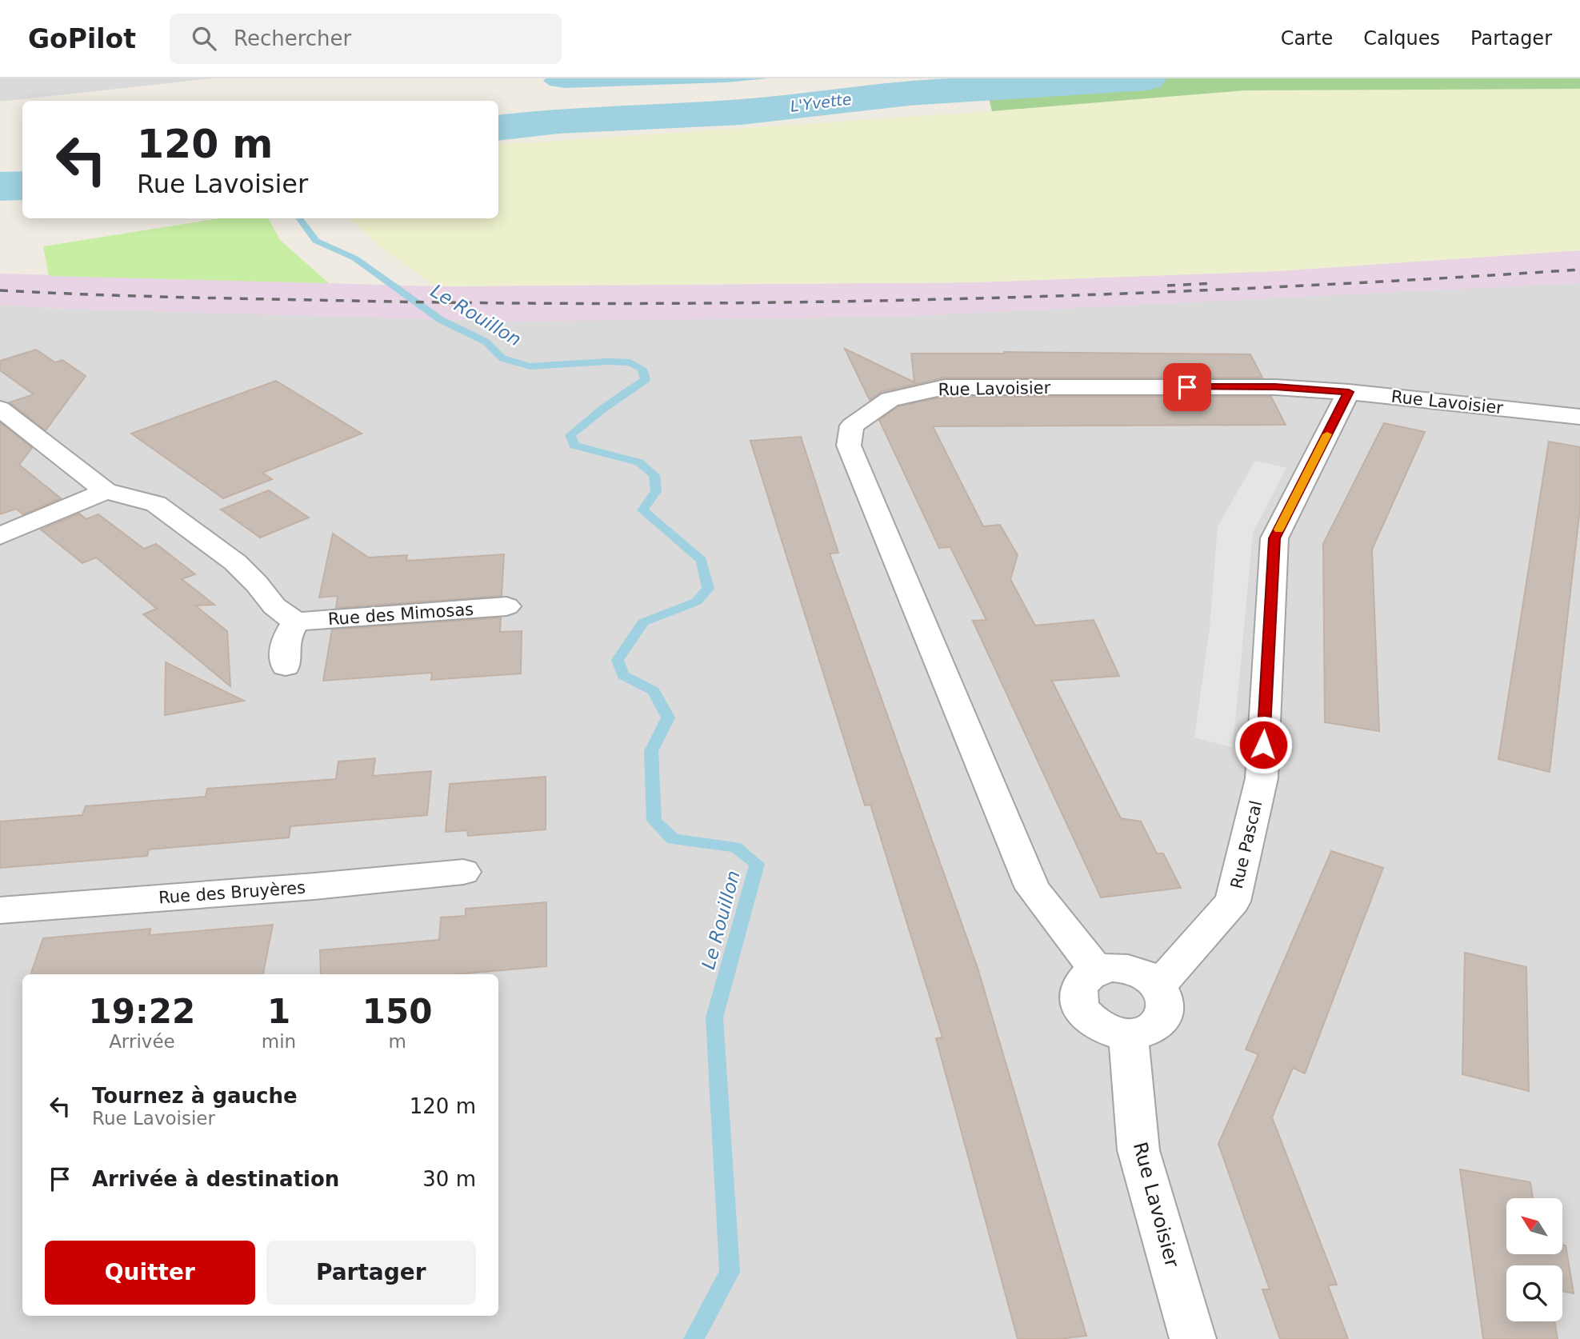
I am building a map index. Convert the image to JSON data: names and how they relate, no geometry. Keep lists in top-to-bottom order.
{
  "streets": {
    "street": [
      "Rue Lavoisier",
      "Rue des Mimosas",
      "Rue Pascal",
      "Rue des Bruyères"
    ]
  },
  "crossings": [
    ["Rue Lavoisier", "Rue Pascal"]
  ],
  "water": ["L'Yvette", "Le Rouillon"],
  "north": "top left",
  "page": {
    "header": "GoPilot",
    "search": "Rechercher",
    "nav": ["Carte", "Calques", "Partager"],
    "turn": ["120 m", "Rue Lavoisier"],
    "eta": [
      "19:22",
      "Arrivée",
      "1",
      "min",
      "150",
      "m"
    ],
    "list": [
      {
        "name": "Tournez à gauche",
        "note": "Rue Lavoisier",
        "value": "120 m"
      },
      {
        "name": "Arrivée à destination",
        "value": "30 m"
      }
    ],
    "buttons": ["Quitter", "Partager"]
  }
}
